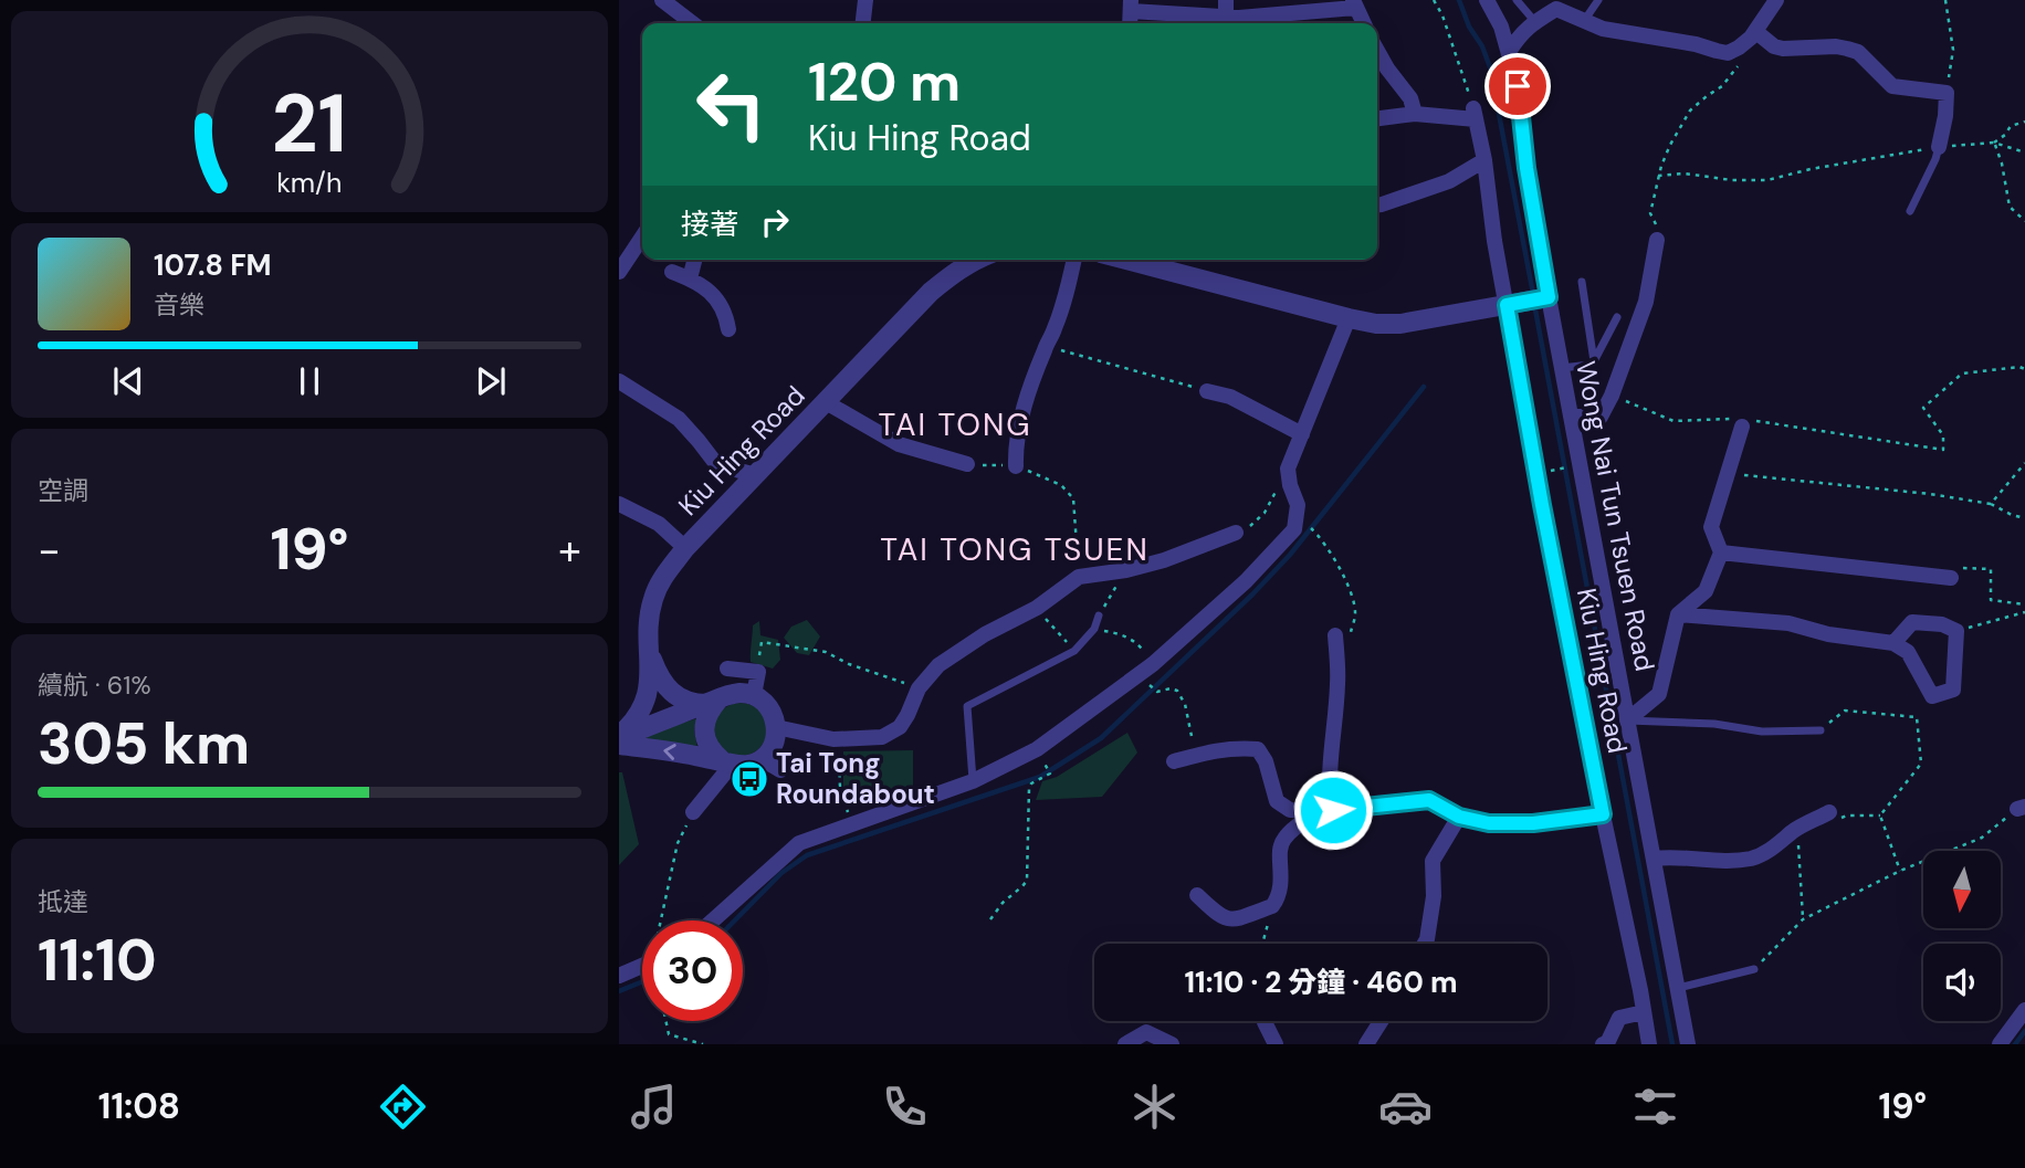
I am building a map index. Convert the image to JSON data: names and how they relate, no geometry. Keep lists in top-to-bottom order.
{
  "streets": {
    "street": ["Kiu Hing Road", "Wong Nai Tun Tsuen Road"]
  },
  "districts": ["TAI TONG", "TAI TONG TSUEN"],
  "places": {
    "bus stop": ["Tai Tong Roundabout"]
  },
  "north": "bottom",
  "page": {
    "turn": ["120 m", "Kiu Hing Road"],
    "then": "接著",
    "song": ["107.8 FM", "音樂"],
    "tile": [
      "空調",
      ["續航 · 61%", "305 km"],
      ["抵達", "11:10"]
    ],
    "heat": ["−", "19°", "+"],
    "limit": "30",
    "trip": "11:10 · 2 分鐘 · 460 m",
    "tabs": ["11:08", "19°"],
    "gauge": ["21", "km/h"]
  }
}
